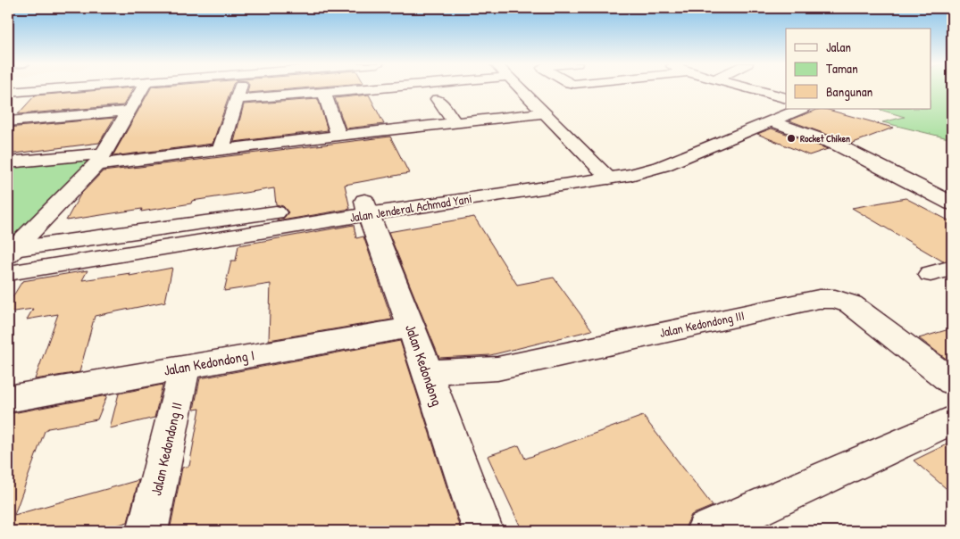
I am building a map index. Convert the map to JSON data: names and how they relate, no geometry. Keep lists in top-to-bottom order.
{
  "streets": {
    "street": [
      "Jalan Jenderal Achmad Yani",
      "Jalan Kedondong III",
      "Jalan Kedondong I",
      "Jalan Kedondong",
      "Jalan Kedondong II"
    ]
  },
  "crossings": [
    ["Jalan Jenderal Achmad Yani", "Jalan Kedondong"],
    ["Jalan Kedondong III", "Jalan Kedondong"],
    ["Jalan Kedondong I", "Jalan Kedondong"],
    ["Jalan Kedondong I", "Jalan Kedondong II"]
  ],
  "places": ["Rocket Chiken"],
  "legend": ["Jalan", "Taman", "Bangunan"]
}
